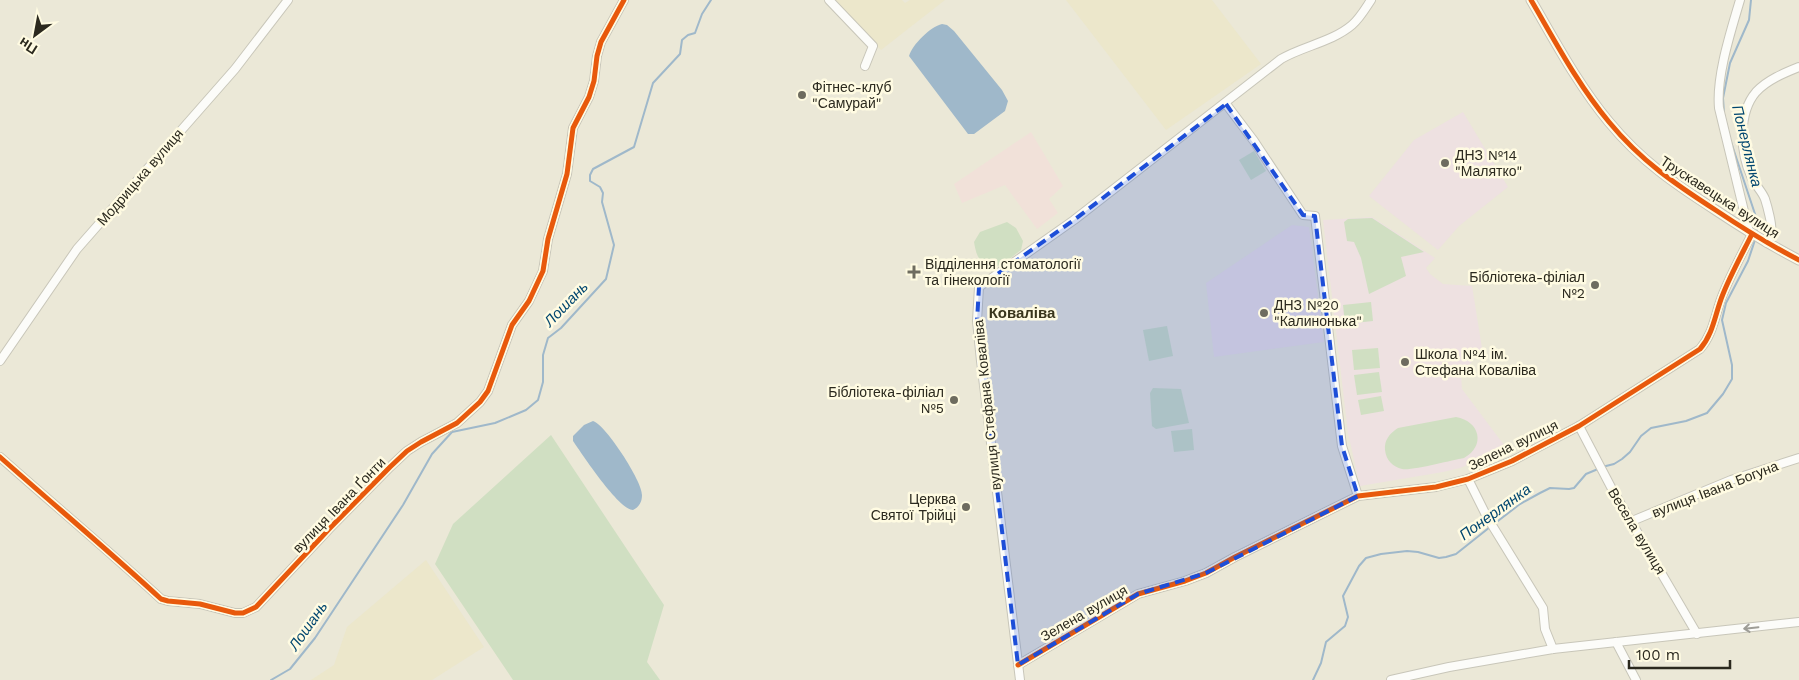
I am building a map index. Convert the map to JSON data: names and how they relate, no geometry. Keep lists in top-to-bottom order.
{
  "streets": {
    "main road": ["Трускавецька вулиця"],
    "street": [
      "Модрицька вулиця",
      "вулиця Стефана Коваліва",
      "Зелена вулиця",
      "вулиця Івана Богуна",
      "вулиця Івана Ґонти",
      "Весела вулиця"
    ]
  },
  "crossings": [
    ["Трускавецька вулиця", "Зелена вулиця"],
    ["вулиця Стефана Коваліва", "Зелена вулиця"],
    ["Зелена вулиця", "Весела вулиця"],
    ["вулиця Івана Богуна", "Весела вулиця"]
  ],
  "districts": ["Коваліва"],
  "water": ["Понерлянка", "Лошань"],
  "places": {
    "other": [
      "Фітнес-клуб \"Самурай\"",
      "ДНЗ №14 \"Малятко\"",
      "Бібліотека-філіал №2",
      "ДНЗ №20 \"Калинонька\"",
      "Школа №4 ім. Стефана Коваліва",
      "Бібліотека-філіал №5",
      "Церква Святої Трійці"
    ],
    "health": ["Відділення стоматології та гінекології"]
  },
  "scale_bar": "100 m",
  "north": "bottom left"
}
